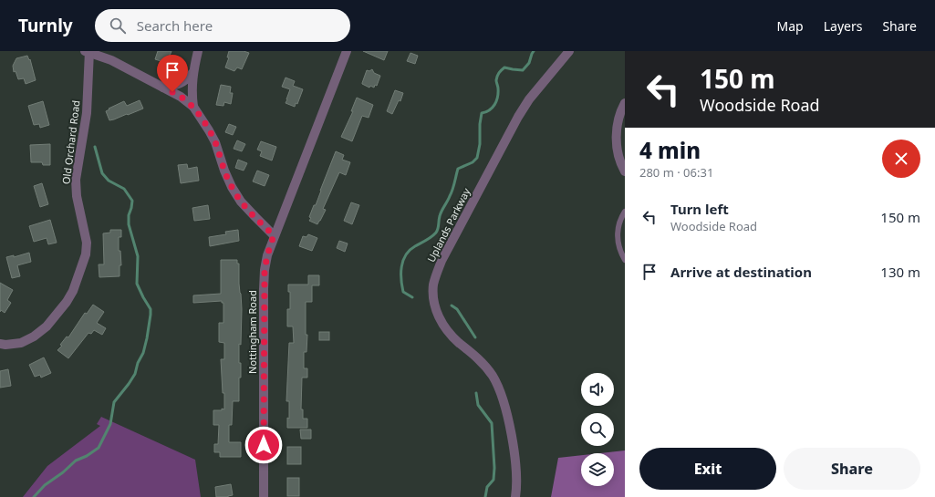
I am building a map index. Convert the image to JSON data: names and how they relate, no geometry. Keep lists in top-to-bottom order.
{
  "streets": {
    "street": ["Old Orchard Road", "Uplands Parkway", "Nottingham Road"]
  },
  "page": {
    "header": "Turnly",
    "search": "Search here",
    "nav": ["Map", "Layers", "Share"],
    "turn": ["150 m", "Woodside Road"],
    "heading": ["4 min", "280 m · 06:31"],
    "list": [
      {
        "name": "Turn left",
        "note": "Woodside Road",
        "value": "150 m"
      },
      {
        "name": "Arrive at destination",
        "value": "130 m"
      }
    ],
    "buttons": ["Exit", "Share"]
  }
}
